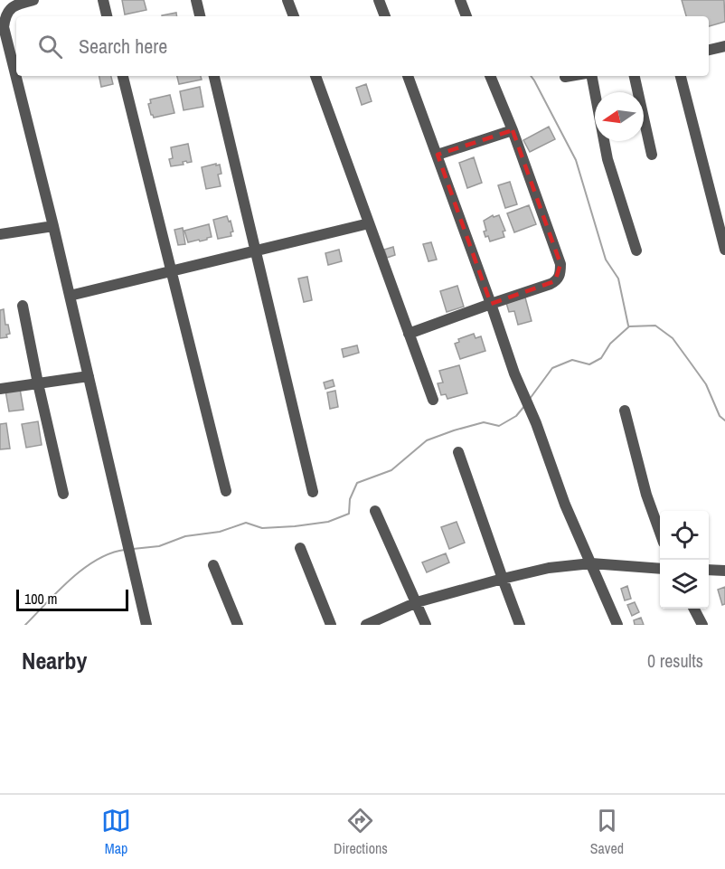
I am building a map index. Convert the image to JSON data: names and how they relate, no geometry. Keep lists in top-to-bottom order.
{
  "scale_bar": "100 m",
  "north": "left",
  "page": {
    "search": "Search here",
    "scale": "100 m",
    "heading": ["Nearby", "0 results"],
    "nav": ["Map", "Directions", "Saved"]
  }
}
